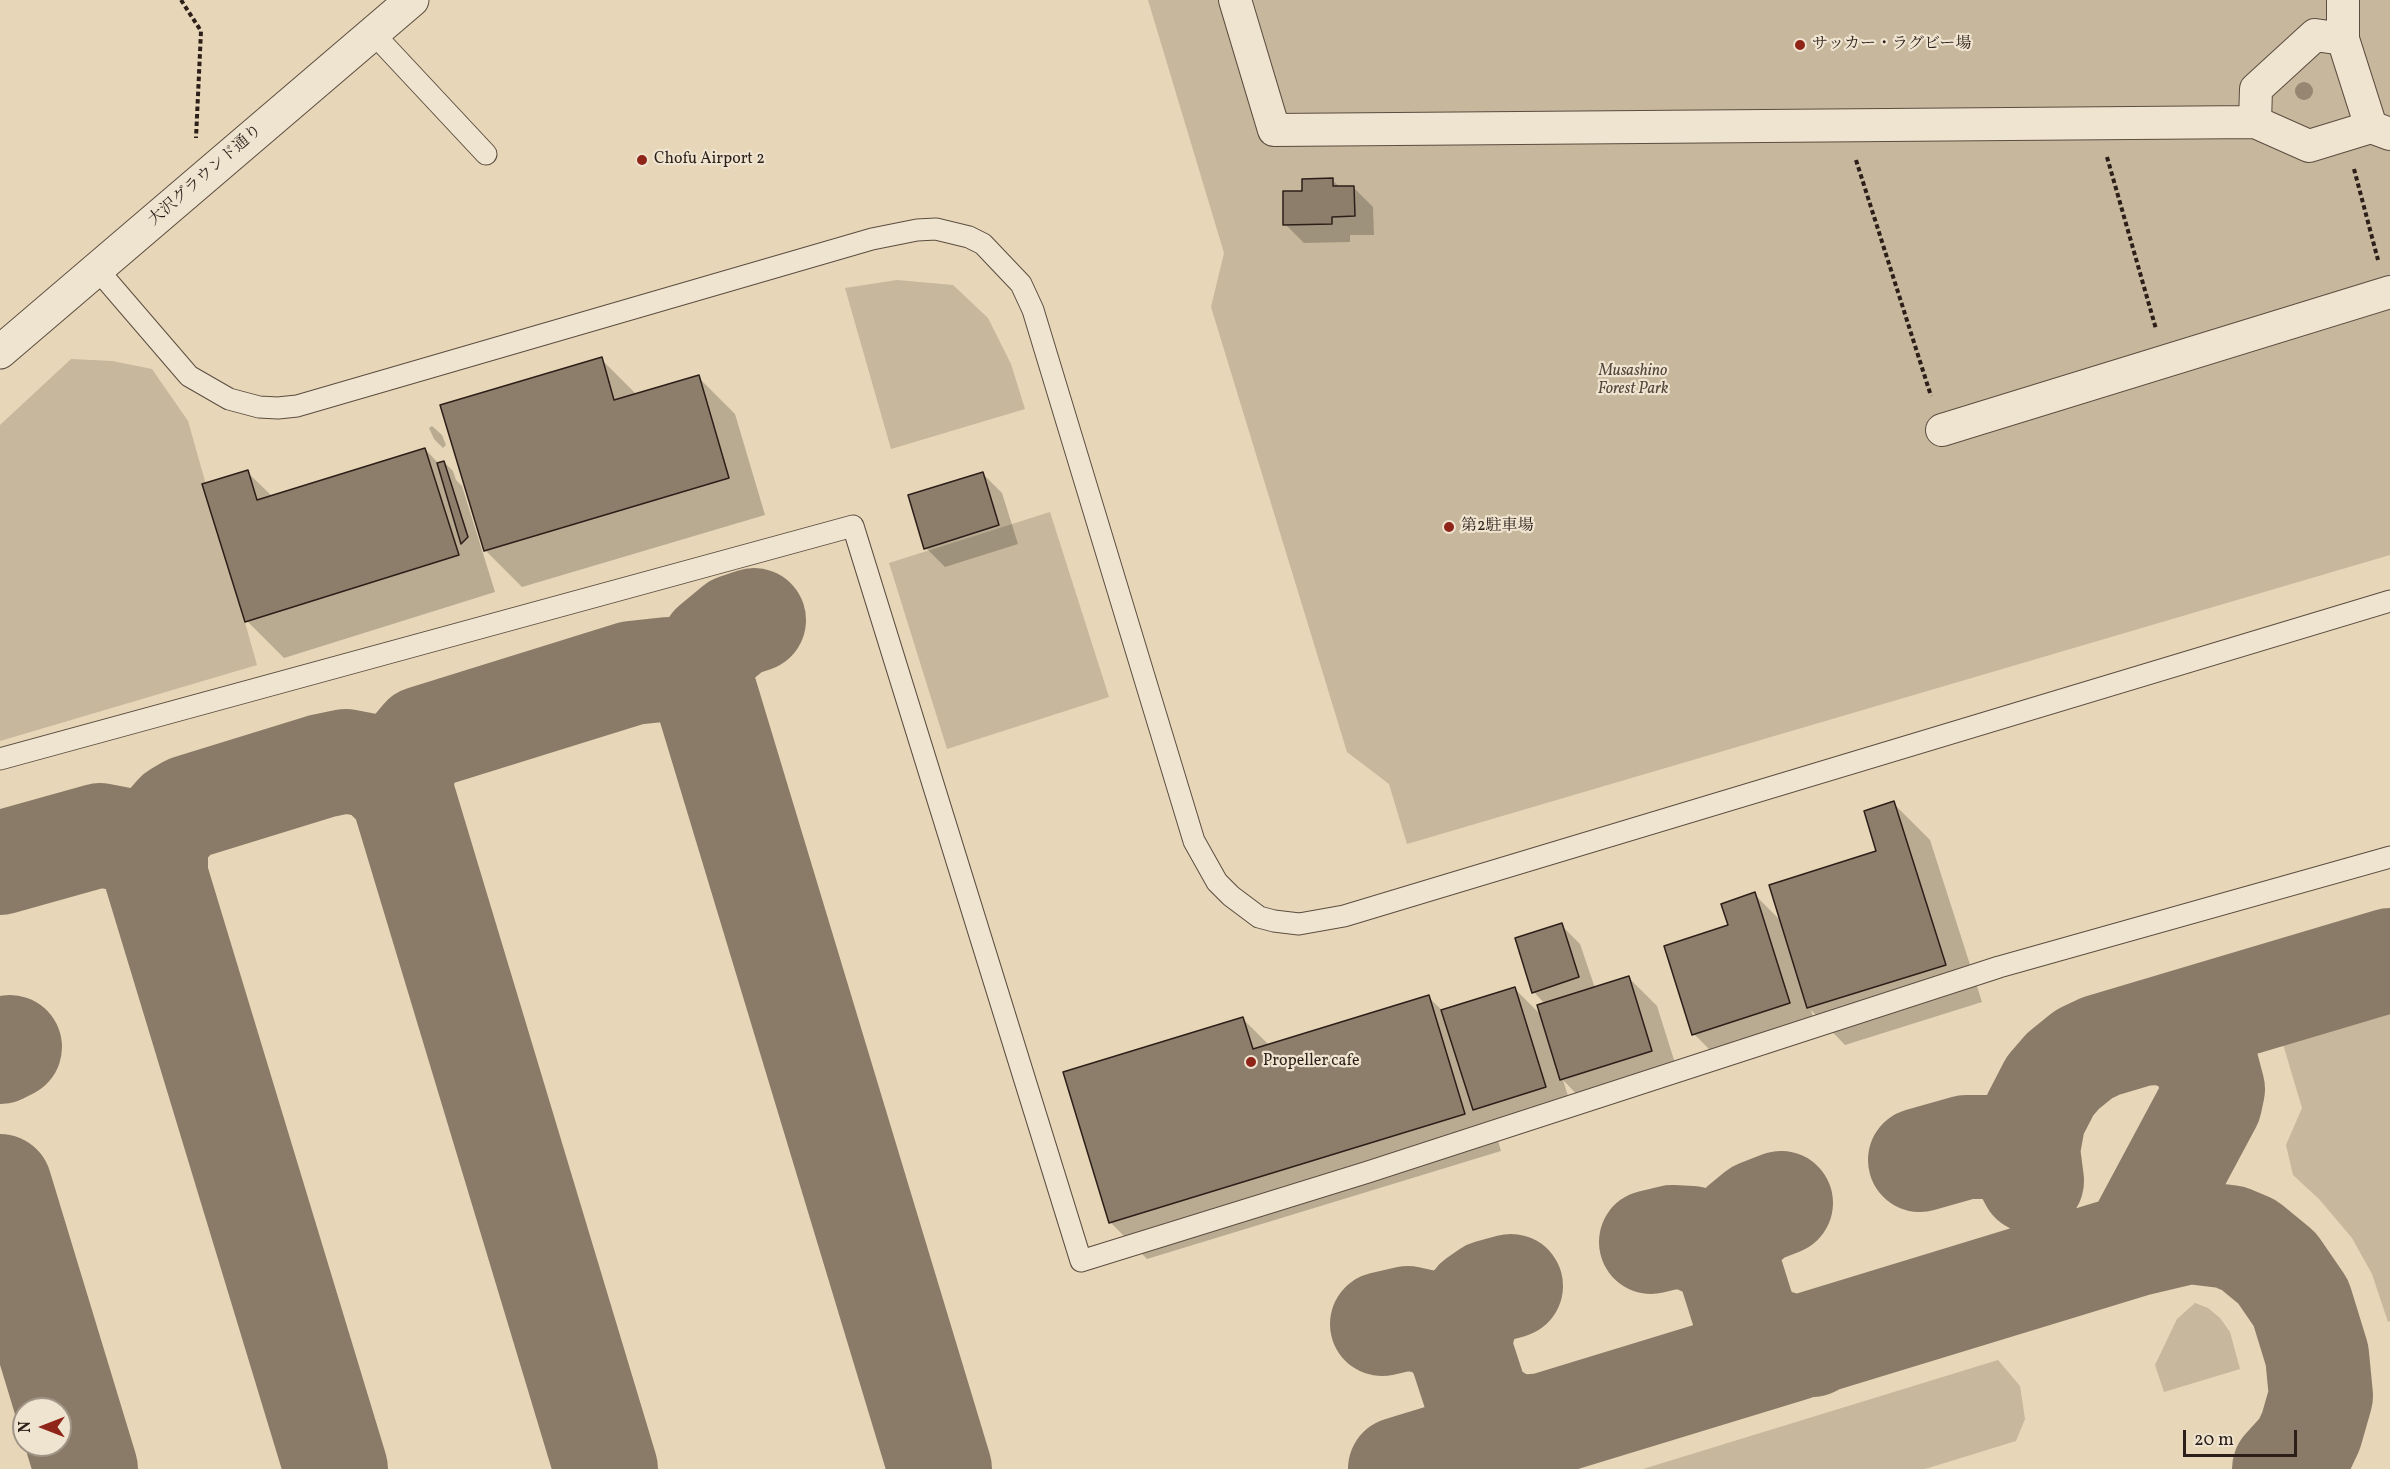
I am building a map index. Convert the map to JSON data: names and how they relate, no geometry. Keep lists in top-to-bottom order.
{
  "streets": {
    "street": ["大沢グラウンド通り"]
  },
  "parks": ["Musashino Forest Park"],
  "places": [
    "サッカー・ラグビー場",
    "Chofu Airport 2",
    "第2駐車場",
    "Propeller cafe"
  ],
  "scale_bar": "20 m",
  "north": "left"
}
